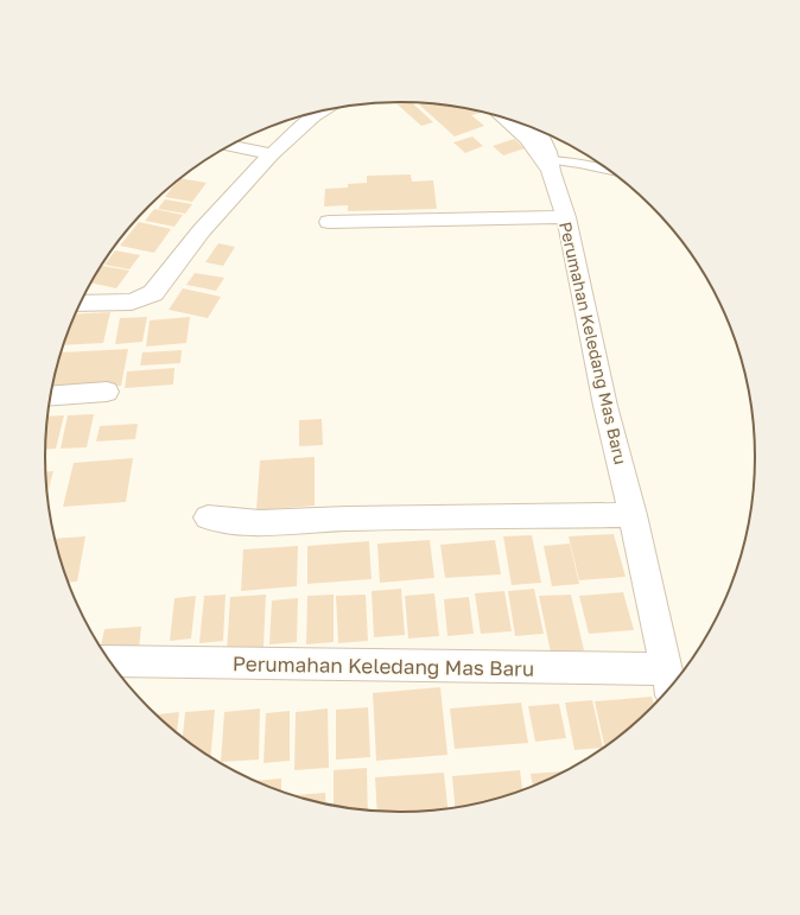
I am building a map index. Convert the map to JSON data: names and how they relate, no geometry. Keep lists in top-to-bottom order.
{
  "streets": {
    "street": ["Perumahan Keledang Mas Baru"]
  }
}
